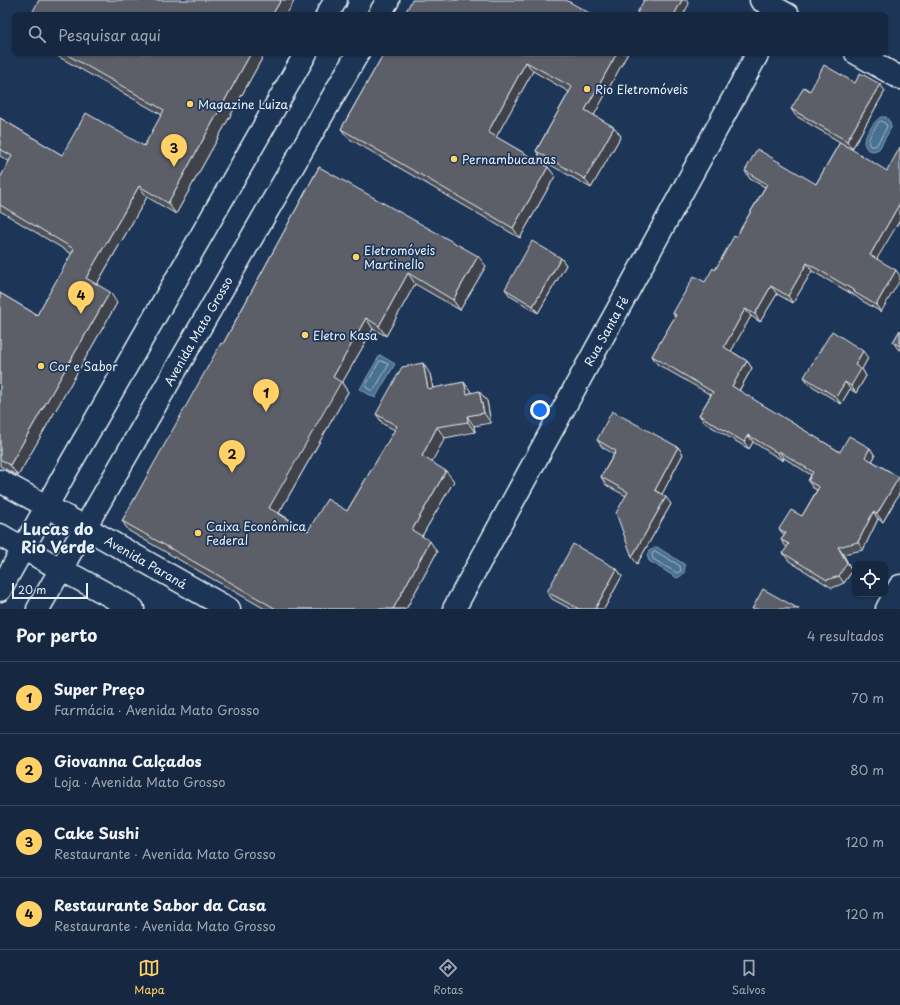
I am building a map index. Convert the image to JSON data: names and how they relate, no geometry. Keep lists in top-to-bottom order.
{
  "streets": {
    "main road": ["Avenida Mato Grosso", "Rua Santa Fé", "Avenida Paraná"]
  },
  "crossings": [
    ["Avenida Mato Grosso", "Avenida Paraná"]
  ],
  "districts": ["Lucas do Rio Verde"],
  "places": [
    "Rio Eletromóveis",
    "Magazine Luiza",
    "Pernambucanas",
    "Eletromóveis Martinello",
    "Eletro Kasa",
    "Cor e Sabor",
    "Caixa Econômica Federal"
  ],
  "scale_bar": "20 m",
  "page": {
    "search": "Pesquisar aqui",
    "pins": [
      "3",
      "4",
      "1",
      "2"
    ],
    "scale": "20 m",
    "heading": ["Por perto", "4 resultados"],
    "list": [
      {
        "mark": "1",
        "name": "Super Preço",
        "note": "Farmácia · Avenida Mato Grosso",
        "value": "70 m"
      },
      {
        "mark": "2",
        "name": "Giovanna Calçados",
        "note": "Loja · Avenida Mato Grosso",
        "value": "80 m"
      },
      {
        "mark": "3",
        "name": "Cake Sushi",
        "note": "Restaurante · Avenida Mato Grosso",
        "value": "120 m"
      },
      {
        "mark": "4",
        "name": "Restaurante Sabor da Casa",
        "note": "Restaurante · Avenida Mato Grosso",
        "value": "120 m"
      }
    ],
    "nav": ["Mapa", "Rotas", "Salvos"]
  }
}
